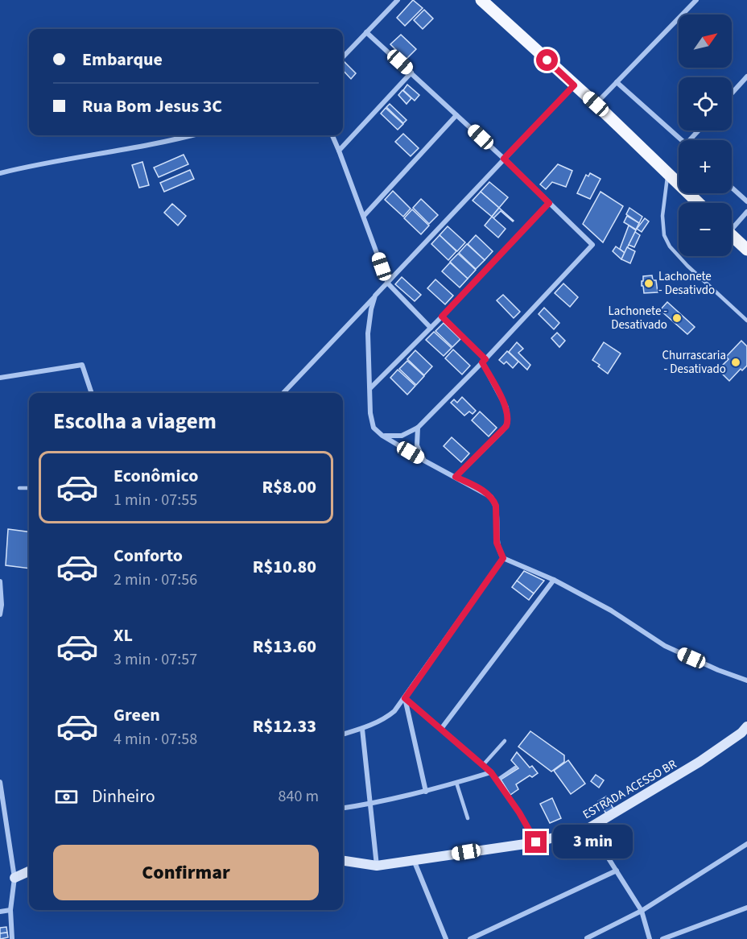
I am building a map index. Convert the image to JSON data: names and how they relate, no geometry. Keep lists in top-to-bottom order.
{
  "streets": {
    "street": ["ESTRADA ACESSO BR"]
  },
  "places": ["Lachonete - Desativdo", "Lachonete - Desativado", "Churrascaria - Desativado"],
  "north": "top right",
  "page": {
    "map_buttons": ["+", "−"],
    "banner": ["Embarque", "Rua Bom Jesus 3C"],
    "heading": "Escolha a viagem",
    "list": [
      {
        "name": "Econômico",
        "note": "1 min · 07:55",
        "value": "R$8.00"
      },
      {
        "name": "Conforto",
        "note": "2 min · 07:56",
        "value": "R$10.80"
      },
      {
        "name": "XL",
        "note": "3 min · 07:57",
        "value": "R$13.60"
      },
      {
        "name": "Green",
        "note": "4 min · 07:58",
        "value": "R$12.33"
      }
    ],
    "pay": ["Dinheiro", "840 m"],
    "bubble": "3 min",
    "buttons": "Confirmar"
  }
}
